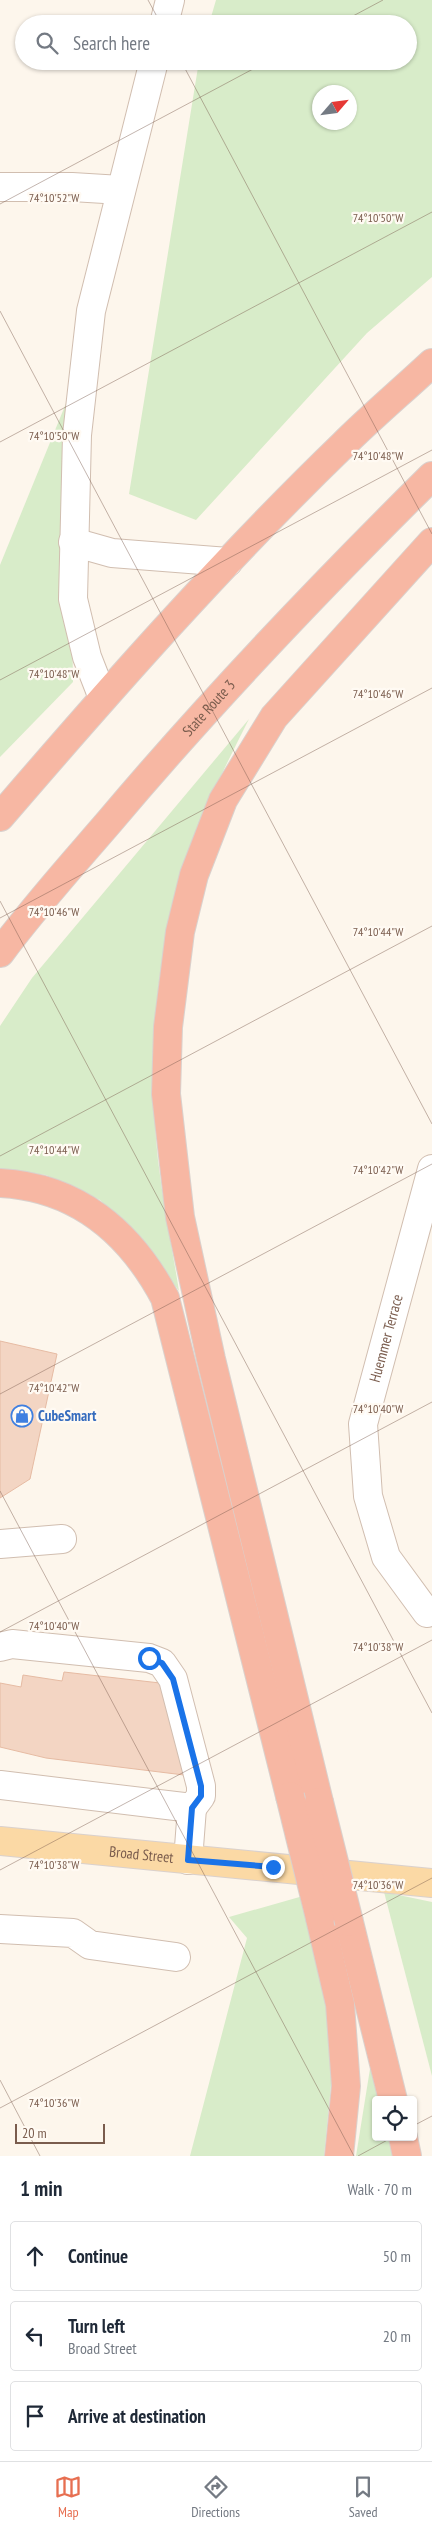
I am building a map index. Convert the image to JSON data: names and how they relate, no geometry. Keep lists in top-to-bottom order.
{
  "streets": {
    "highway": ["State Route 3"],
    "main road": ["Broad Street"],
    "street": ["Huemmer Terrace"]
  },
  "places": {
    "shop": ["CubeSmart"]
  },
  "scale_bar": "20 m",
  "north": "top right",
  "page": {
    "search": "Search here",
    "scale": "20 m",
    "heading": ["1 min", "Walk · 70 m"],
    "list": [
      ["Continue", "50 m"],
      ["Turn left", "Broad Street", "20 m"],
      "Arrive at destination"
    ],
    "nav": ["Map", "Directions", "Saved"]
  },
  "coordinates": [
    "74°10'52\"W",
    "74°10'50\"W",
    "74°10'48\"W",
    "74°10'46\"W",
    "74°10'44\"W",
    "74°10'42\"W",
    "74°10'40\"W",
    "74°10'38\"W",
    "74°10'36\"W"
  ]
}
